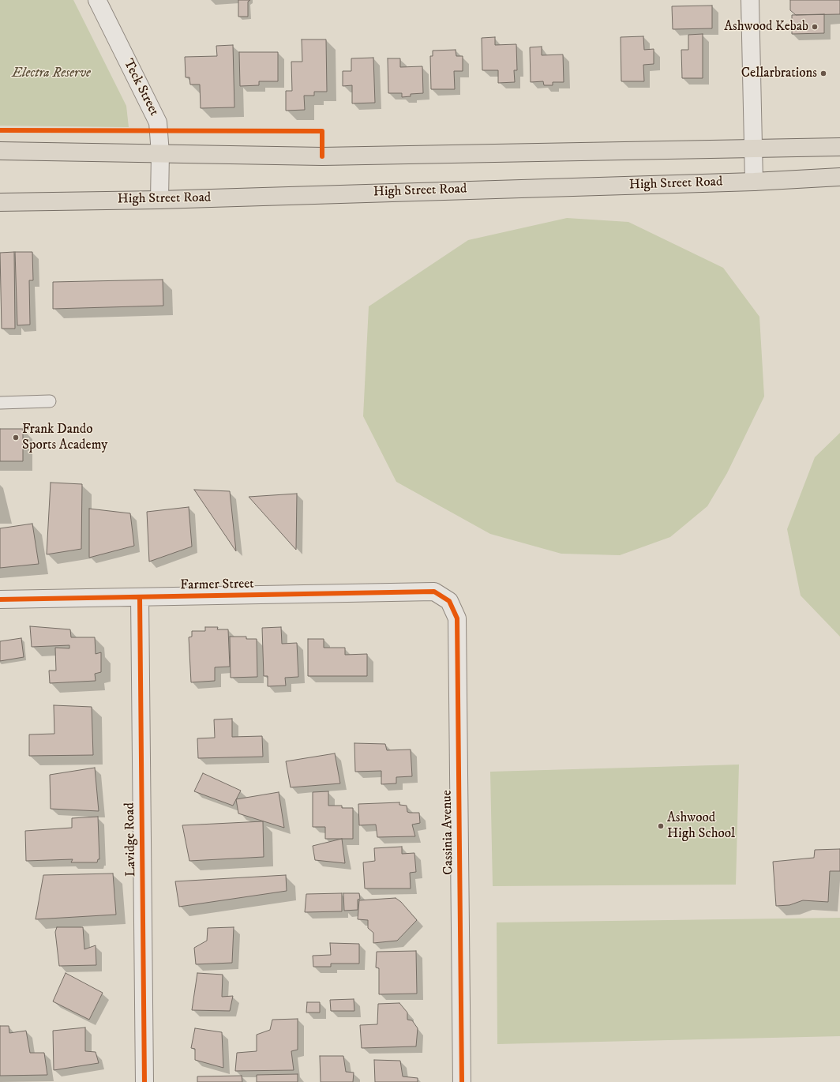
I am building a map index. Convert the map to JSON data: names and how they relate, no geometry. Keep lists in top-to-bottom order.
{
  "streets": {
    "main road": ["High Street Road"],
    "street": [
      "Teck Street",
      "Farmer Street",
      "Cassinia Avenue",
      "Lavidge Road"
    ]
  },
  "crossings": [
    ["Teck Street", "High Street Road"],
    ["Farmer Street", "Cassinia Avenue"],
    ["Farmer Street", "Lavidge Road"]
  ],
  "parks": ["Electra Reserve"],
  "places": [
    "Ashwood Kebab",
    "Cellarbrations",
    "Frank Dando Sports Academy",
    "Ashwood High School"
  ]
}
